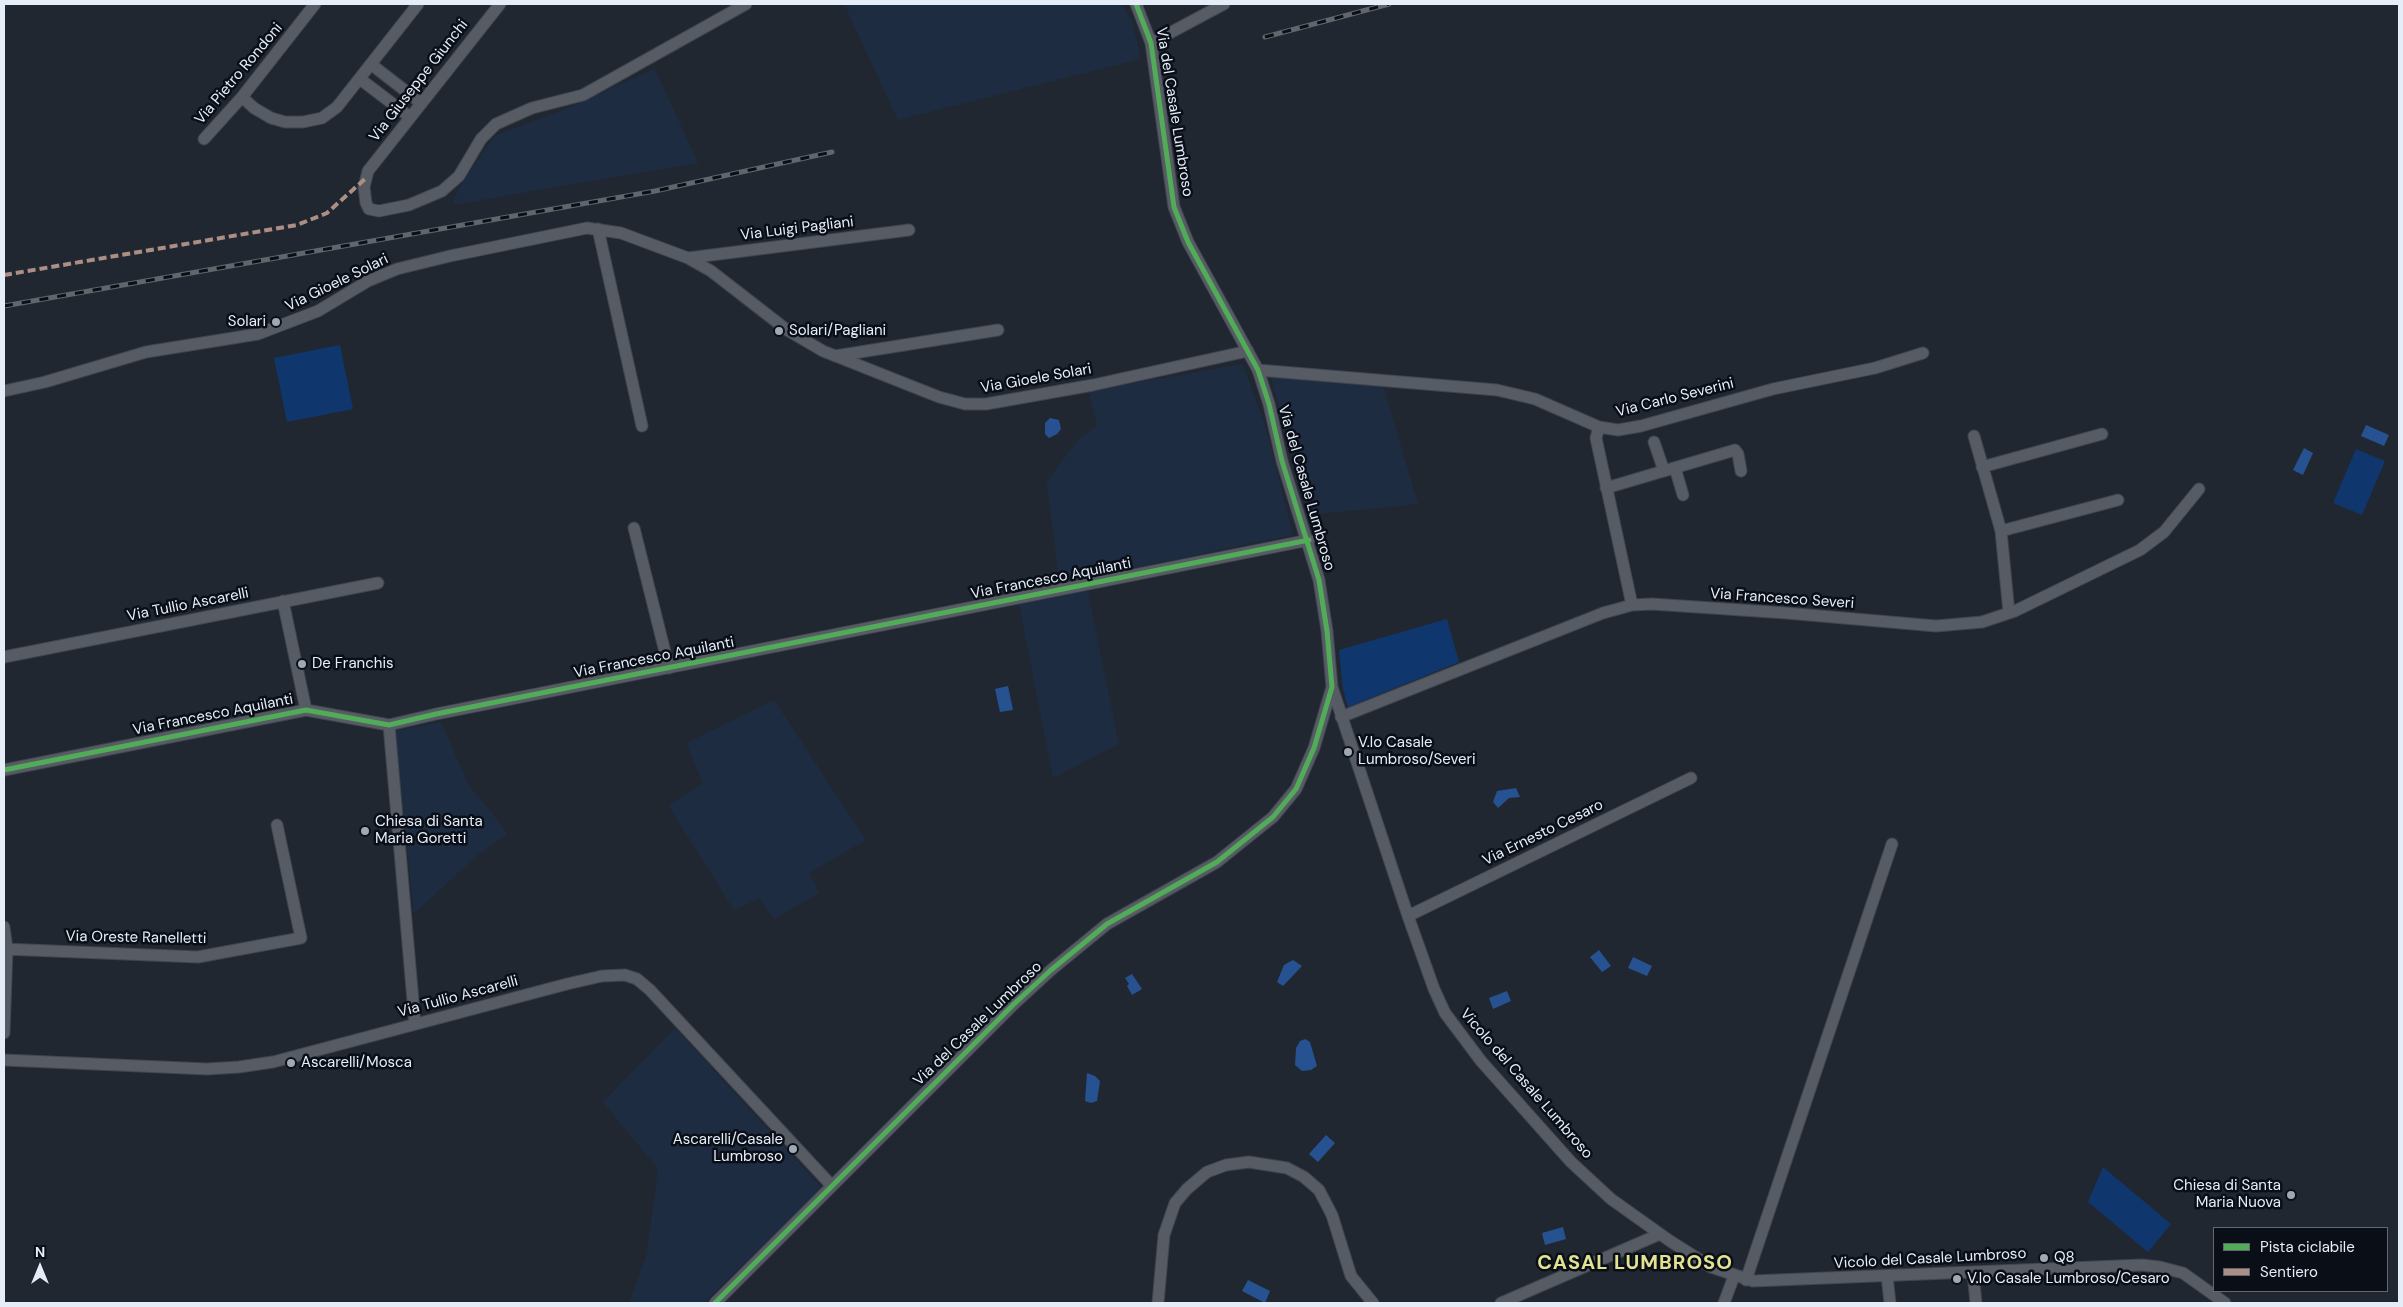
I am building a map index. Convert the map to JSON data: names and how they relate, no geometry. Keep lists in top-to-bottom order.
{
  "streets": {
    "street": [
      "Via Pietro Rondoni",
      "Via Giuseppe Giunchi",
      "Via del Casale Lumbroso",
      "Via Luigi Pagliani",
      "Via Gioele Solari",
      "Via Carlo Severini",
      "Via Francesco Aquilanti",
      "Via Francesco Severi",
      "Via Tullio Ascarelli",
      "Via Ernesto Cesaro",
      "Via Oreste Ranelletti",
      "Vicolo del Casale Lumbroso"
    ]
  },
  "crossings": [
    ["Via del Casale Lumbroso", "Via Gioele Solari"],
    ["Via del Casale Lumbroso", "Via Carlo Severini"],
    ["Via del Casale Lumbroso", "Via Francesco Aquilanti"],
    ["Via del Casale Lumbroso", "Via Tullio Ascarelli"],
    ["Via del Casale Lumbroso", "Vicolo del Casale Lumbroso"],
    ["Via Luigi Pagliani", "Via Gioele Solari"],
    ["Via Francesco Severi", "Vicolo del Casale Lumbroso"],
    ["Via Ernesto Cesaro", "Vicolo del Casale Lumbroso"]
  ],
  "districts": ["CASAL LUMBROSO"],
  "places": [
    "Solari",
    "Solari/Pagliani",
    "De Franchis",
    "V.lo Casale Lumbroso/Severi",
    "Chiesa di Santa Maria Goretti",
    "Ascarelli/Mosca",
    "Ascarelli/Casale Lumbroso",
    "Chiesa di Santa Maria Nuova",
    "Q8",
    "V.lo Casale Lumbroso/Cesaro"
  ],
  "legend": ["Pista ciclabile", "Sentiero"],
  "north": "top"
}
